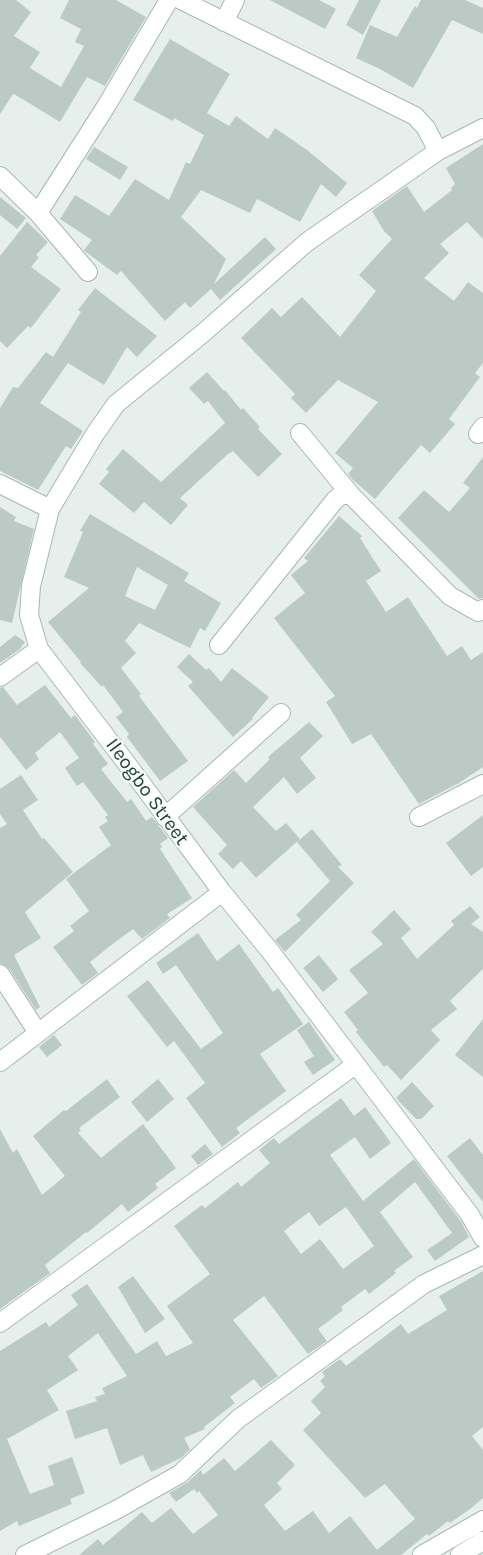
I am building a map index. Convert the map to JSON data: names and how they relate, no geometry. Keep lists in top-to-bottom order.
{
  "streets": {
    "street": ["Ileogbo Street"]
  }
}
